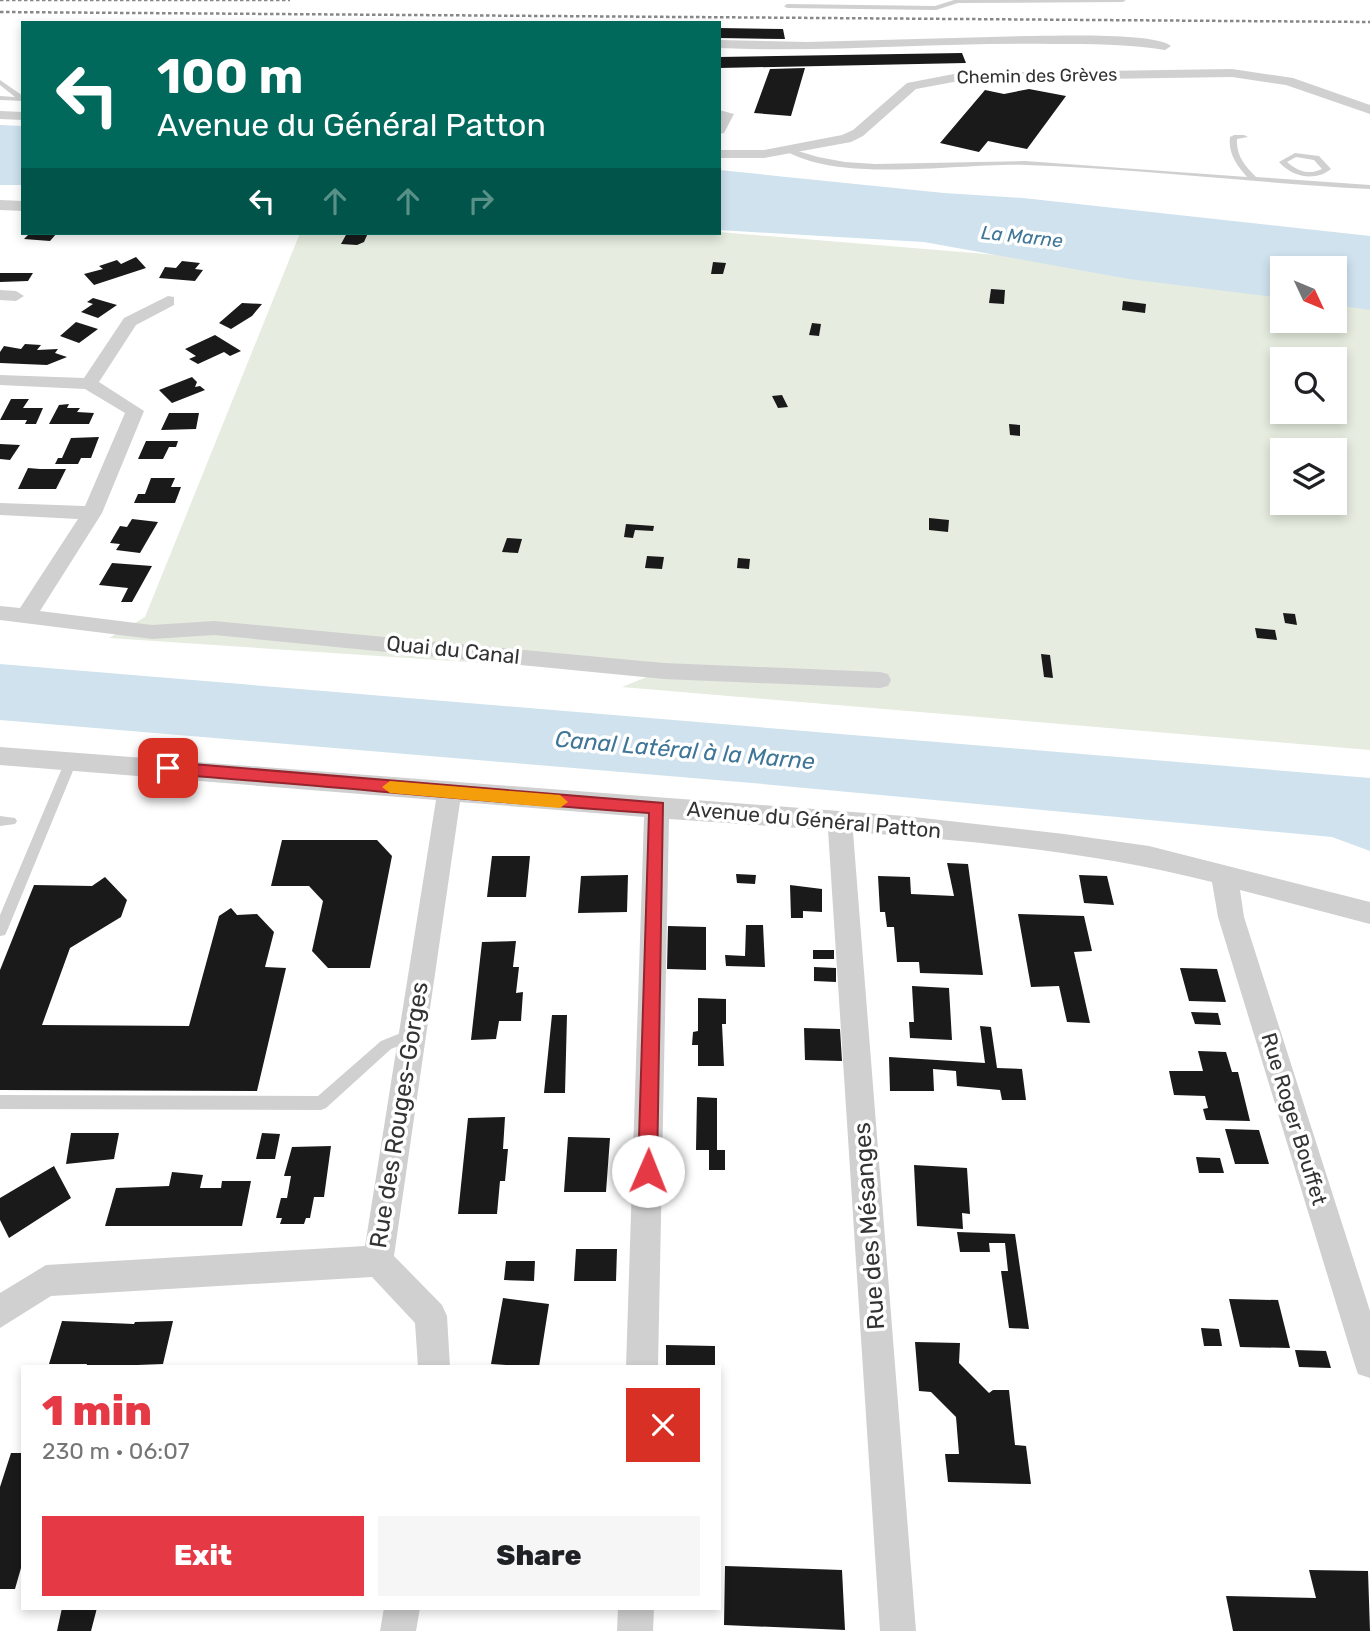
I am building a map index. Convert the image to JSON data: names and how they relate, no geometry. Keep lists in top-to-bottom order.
{
  "streets": {
    "street": [
      "Chemin des Grèves",
      "Quai du Canal",
      "Avenue du Général Patton",
      "Rue des Rouges-Gorges",
      "Rue Roger Bouffet",
      "Rue des Mésanges"
    ]
  },
  "crossings": [
    ["Avenue du Général Patton", "Rue des Rouges-Gorges"],
    ["Avenue du Général Patton", "Rue Roger Bouffet"],
    ["Avenue du Général Patton", "Rue des Mésanges"]
  ],
  "water": ["La Marne", "Canal Latéral à la Marne"],
  "north": "bottom right",
  "page": {
    "turn": ["100 m", "Avenue du Général Patton"],
    "heading": ["1 min", "230 m · 06:07"],
    "buttons": ["Exit", "Share"]
  }
}
